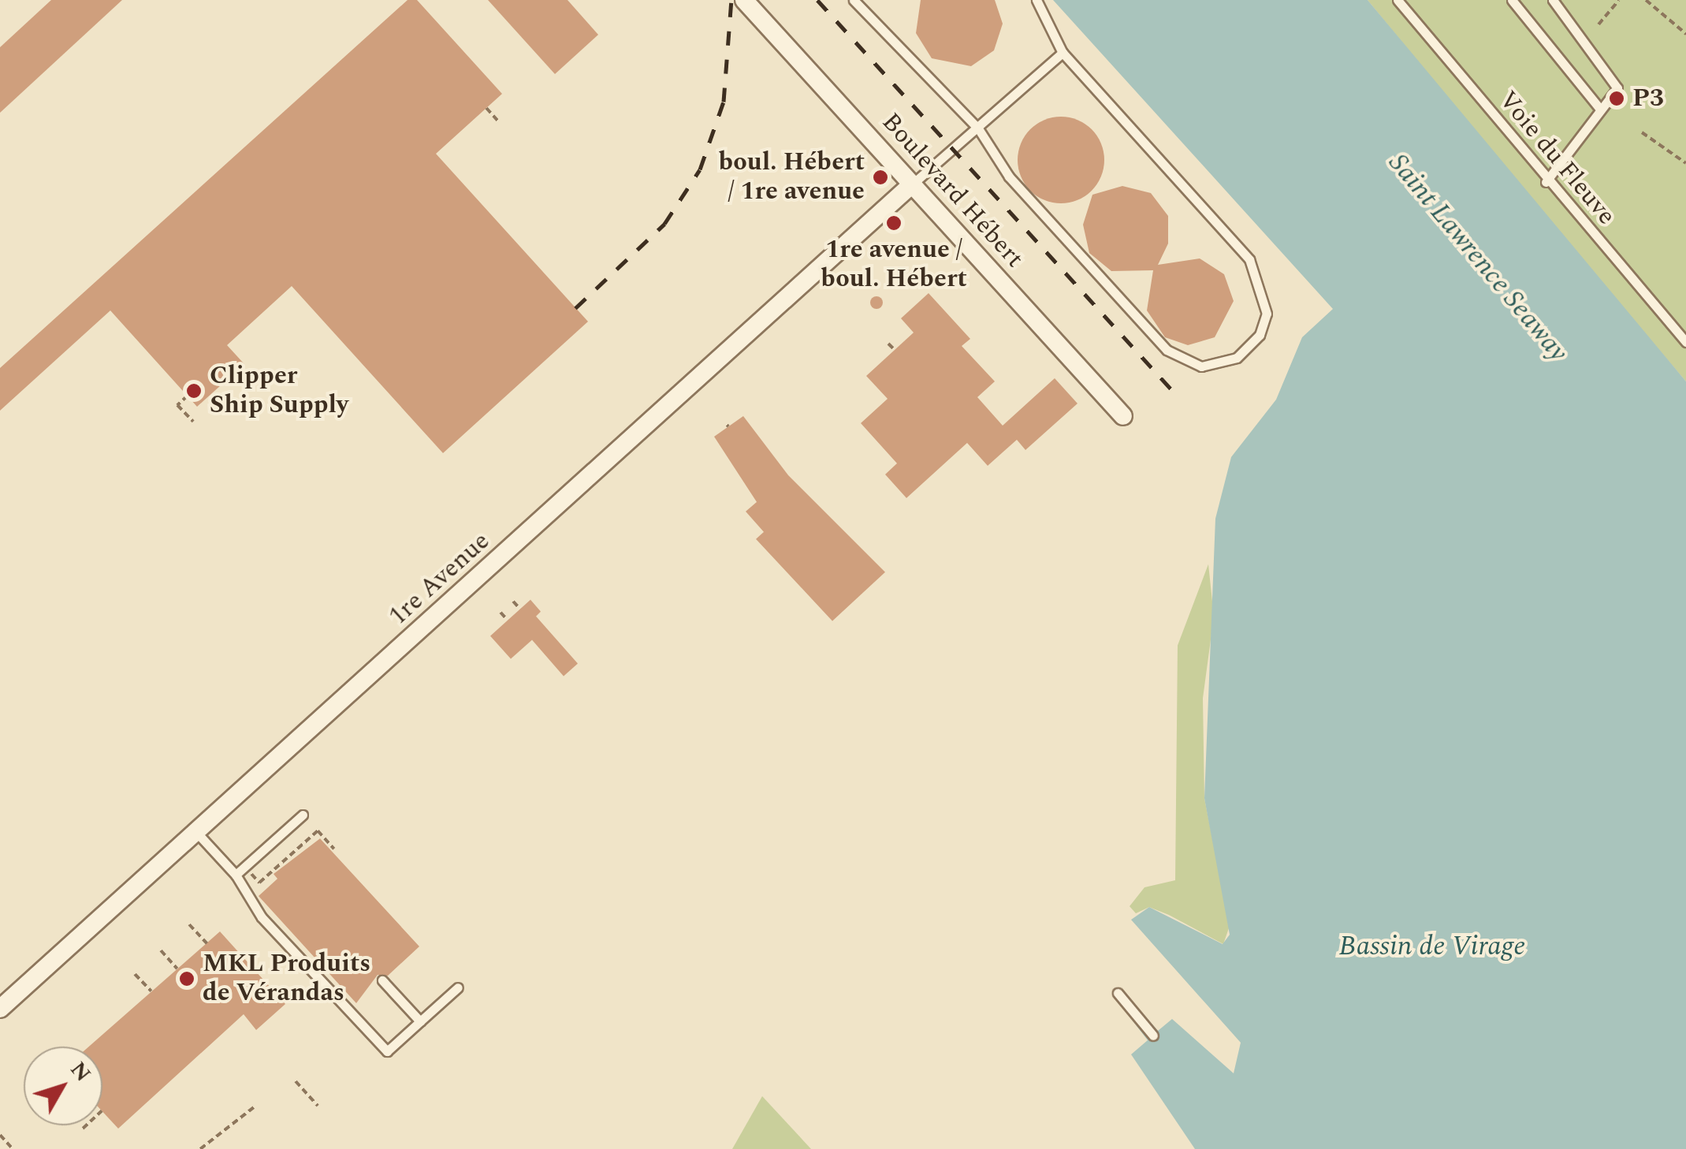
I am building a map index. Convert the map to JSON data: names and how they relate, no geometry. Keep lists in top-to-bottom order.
{
  "streets": {
    "street": ["Boulevard Hébert", "1re Avenue"],
    "lane": ["Voie du Fleuve"]
  },
  "crossings": [
    ["Boulevard Hébert", "1re Avenue"]
  ],
  "water": ["Saint Lawrence Seaway", "Bassin de Virage"],
  "places": [
    "P3",
    "boul. Hébert / 1re avenue",
    "1re avenue / boul. Hébert",
    "Clipper Ship Supply",
    "MKL Produits de Vérandas"
  ],
  "north": "top right"
}
